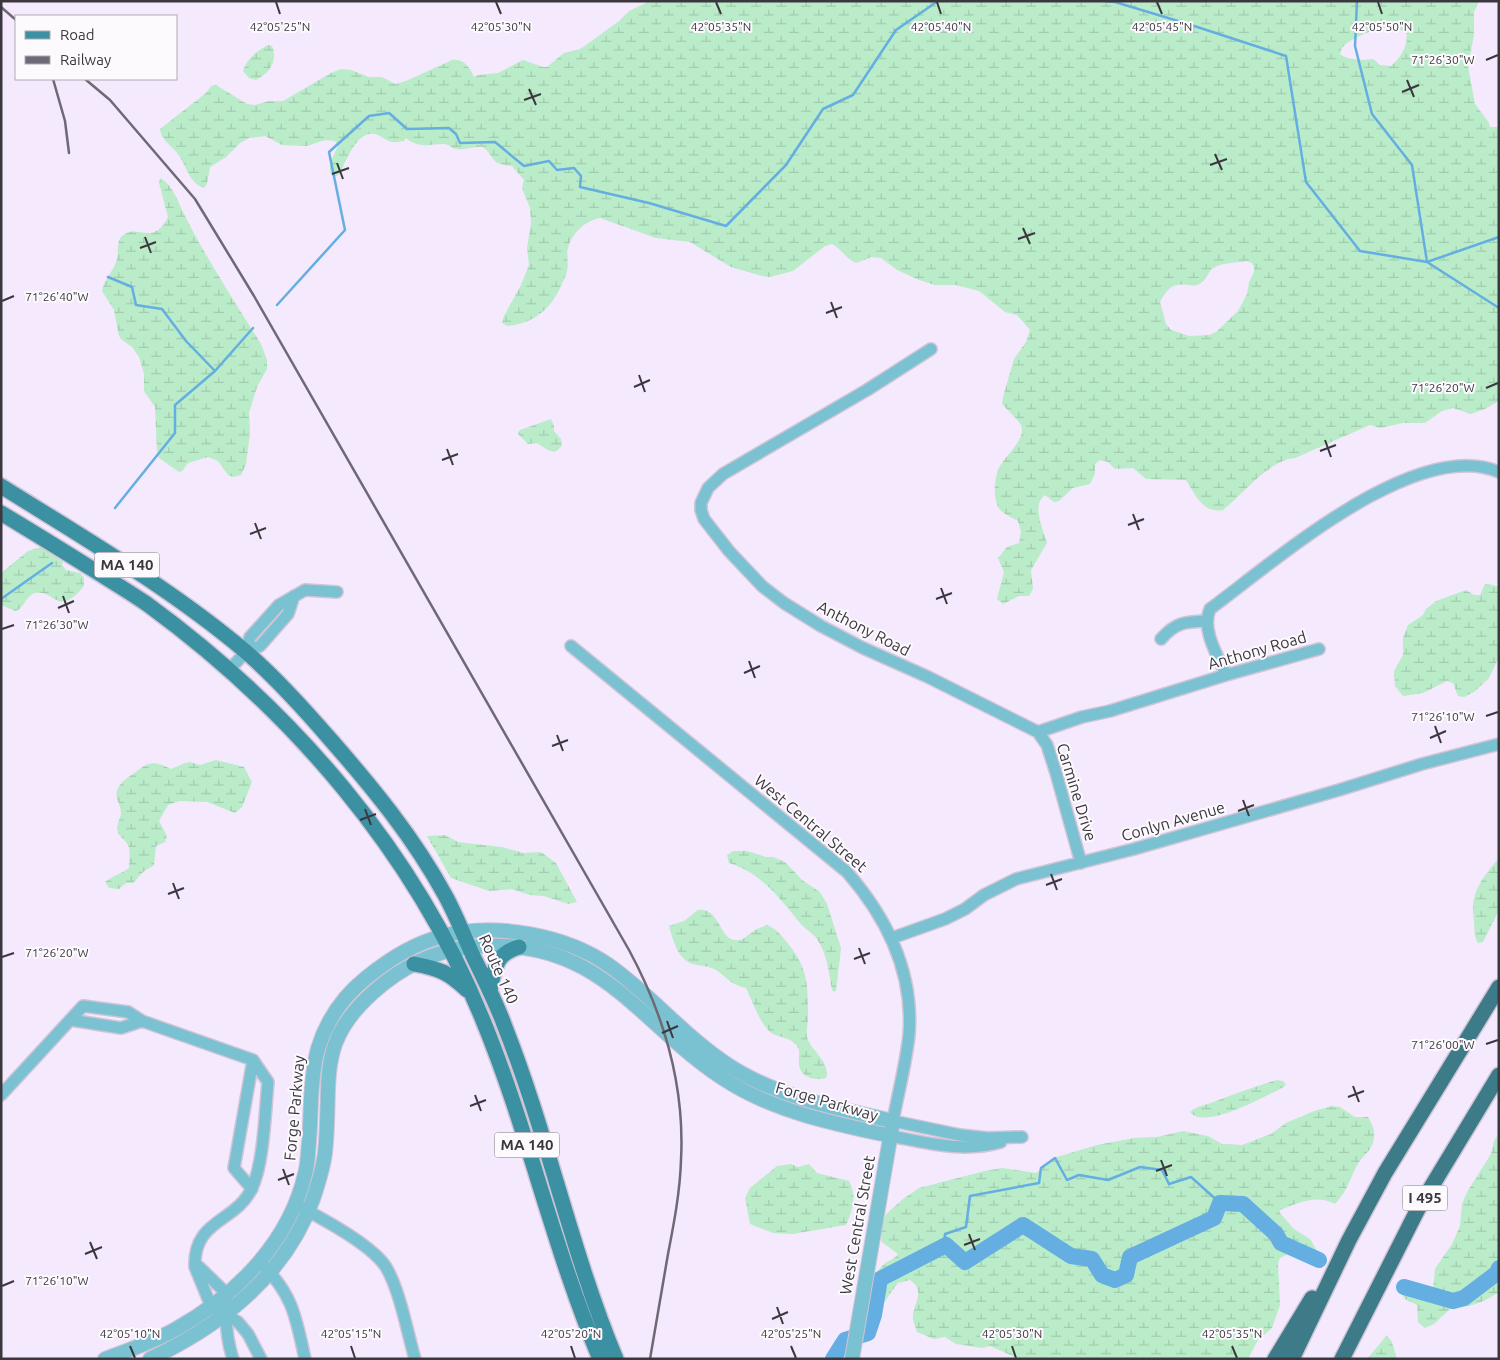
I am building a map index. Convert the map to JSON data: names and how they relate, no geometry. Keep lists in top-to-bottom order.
{
  "streets": {
    "highway": ["I 495"],
    "main road": ["MA 140", "Route 140"],
    "street": [
      "Anthony Road",
      "Carmine Drive",
      "Conlyn Avenue",
      "West Central Street",
      "Forge Parkway"
    ]
  },
  "crossings": [
    ["MA 140", "Route 140"],
    ["MA 140", "Forge Parkway"],
    ["Anthony Road", "Carmine Drive"],
    ["Carmine Drive", "Conlyn Avenue"],
    ["Conlyn Avenue", "West Central Street"],
    ["West Central Street", "Forge Parkway"],
    ["Route 140", "Forge Parkway"]
  ],
  "legend": ["Road", "Railway"],
  "coordinates": [
    "42°05'25\"N",
    "42°05'40\"N",
    "42°05'45\"N",
    "42°05'30\"N",
    "42°05'35\"N",
    "42°05'50\"N",
    "71°26'30\"W",
    "71°26'40\"W",
    "71°26'20\"W",
    "71°26'10\"W",
    "71°26'00\"W",
    "42°05'10\"N",
    "42°05'15\"N",
    "42°05'20\"N"
  ]
}
